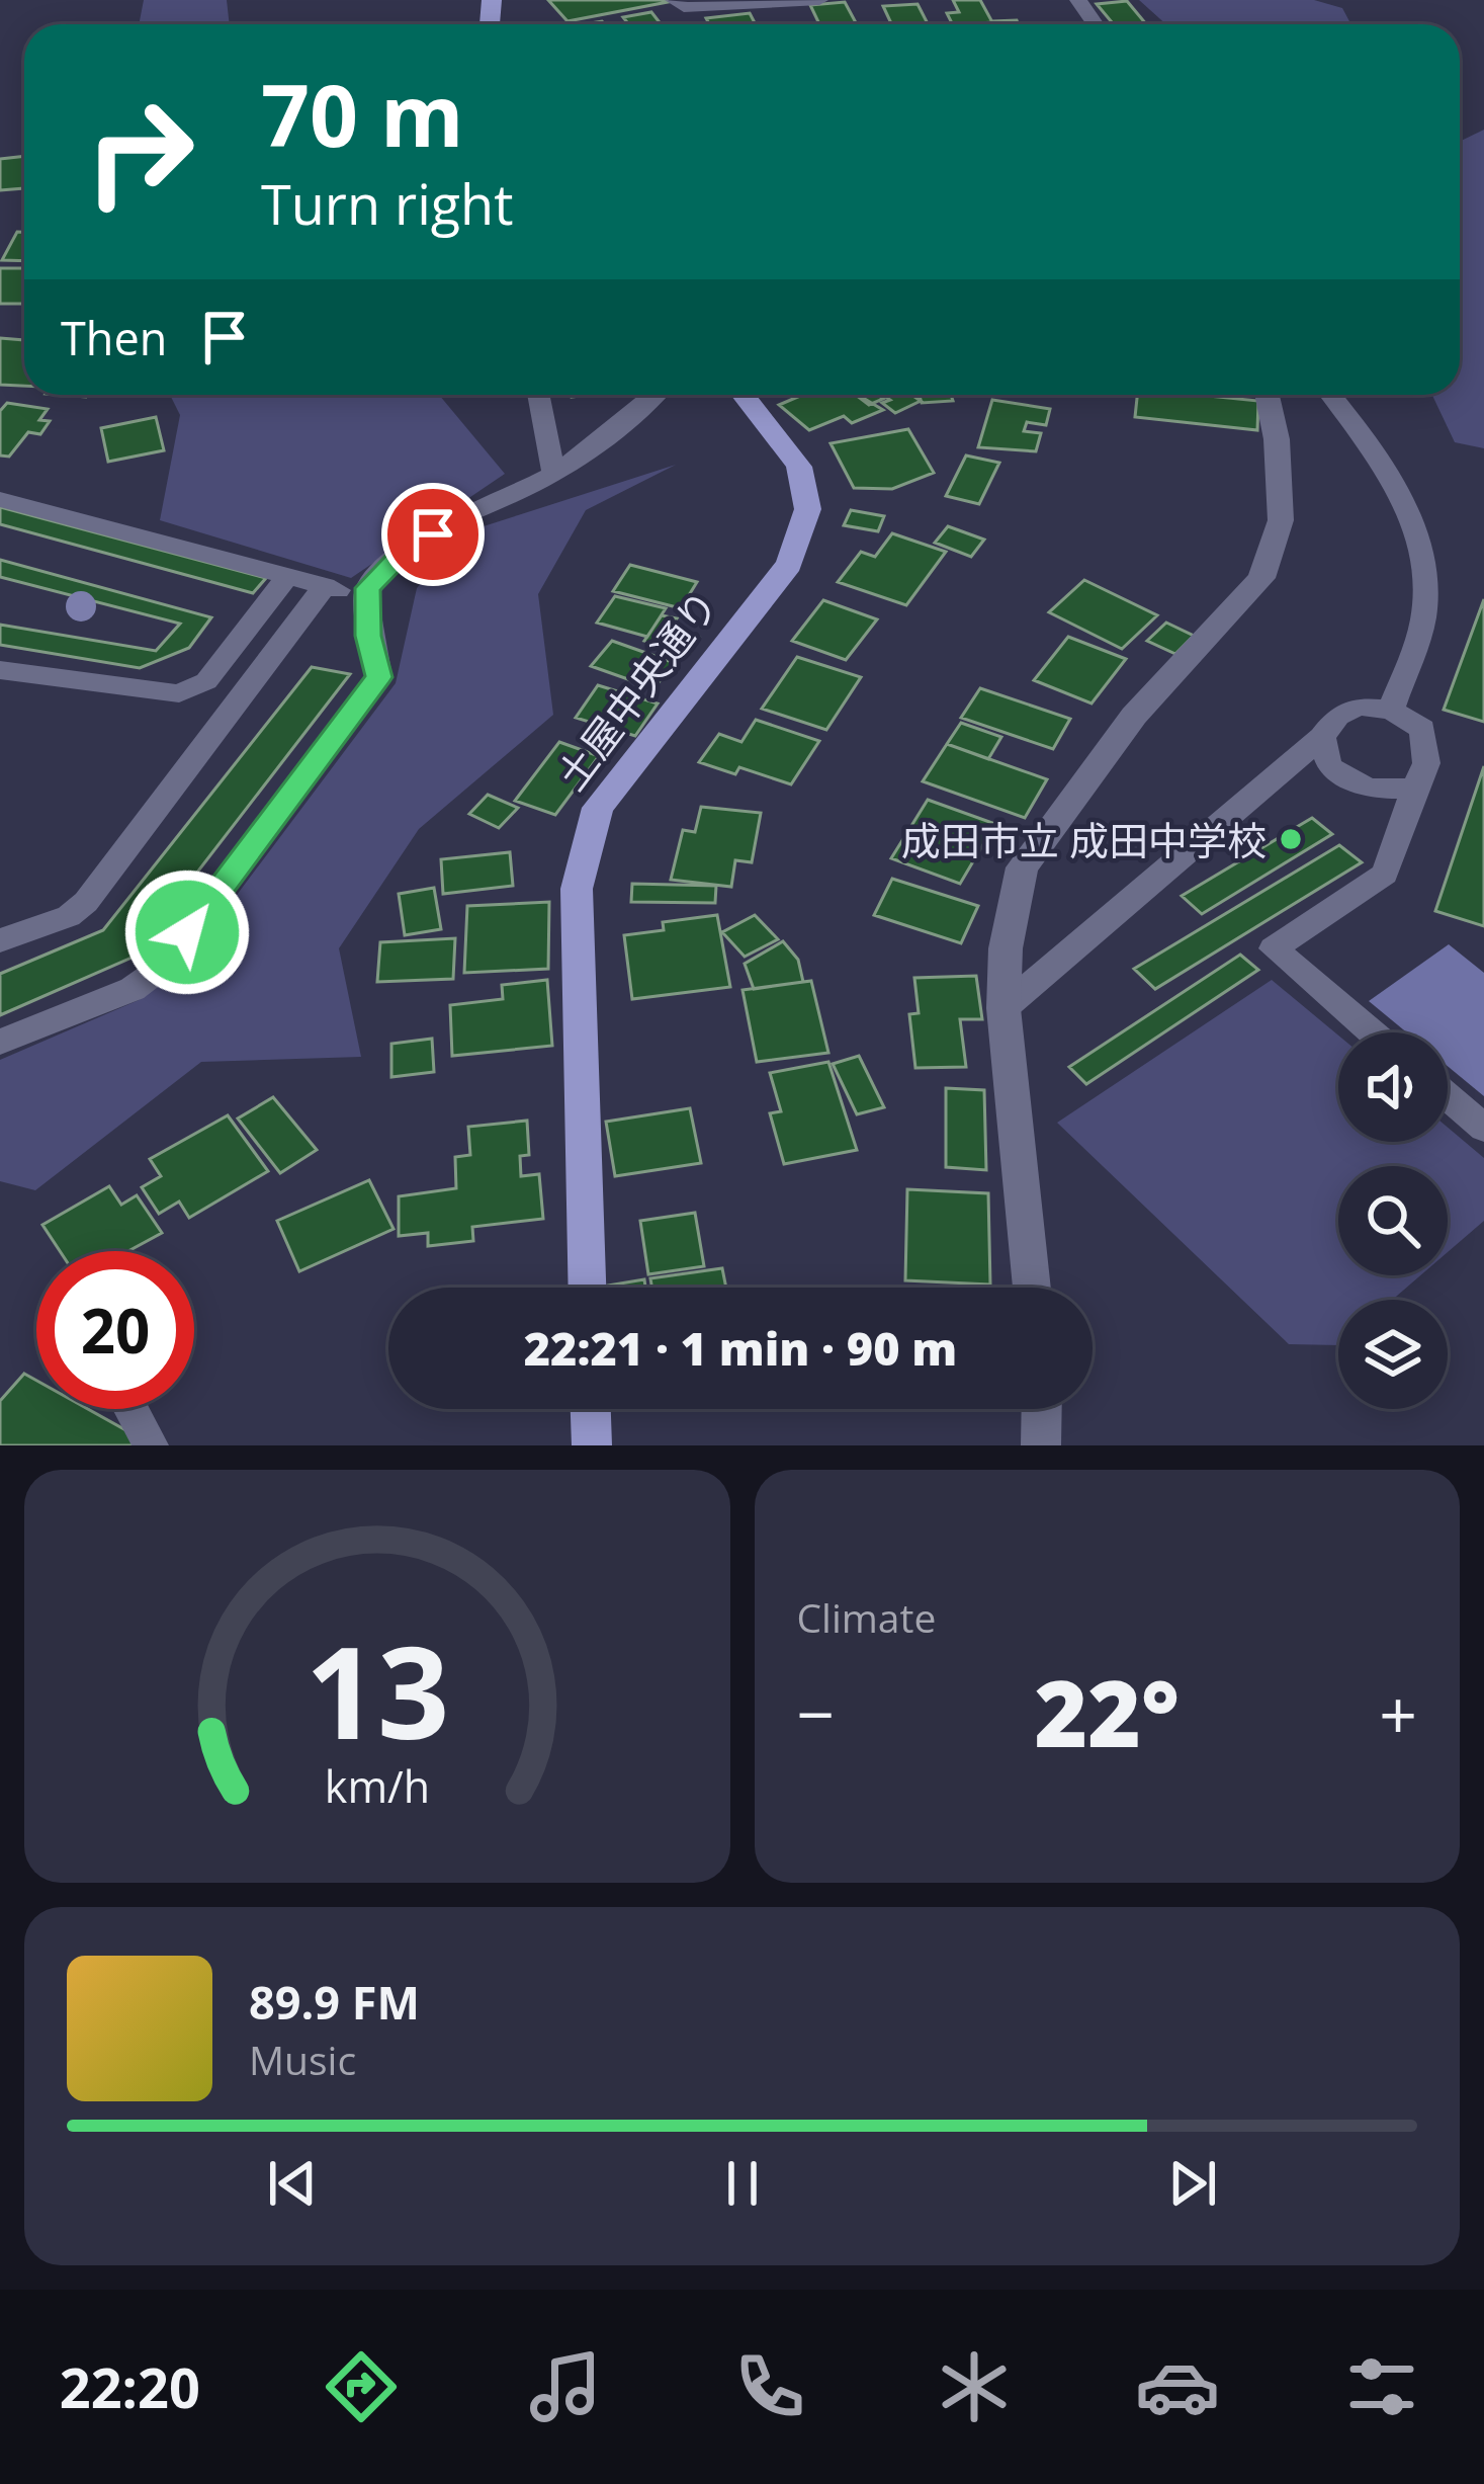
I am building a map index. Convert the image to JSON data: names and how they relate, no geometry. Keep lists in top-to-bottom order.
{
  "streets": {
    "main road": ["土屋中央通り"]
  },
  "places": ["成田市立 成田中学校"],
  "page": {
    "turn": ["70 m", "Turn right"],
    "then": "Then",
    "limit": "20",
    "trip": "22:21 · 1 min · 90 m",
    "tile": "Climate",
    "heat": ["−", "22°", "+"],
    "song": ["89.9 FM", "Music"],
    "tabs": "22:20",
    "gauge": ["13", "km/h"]
  }
}
